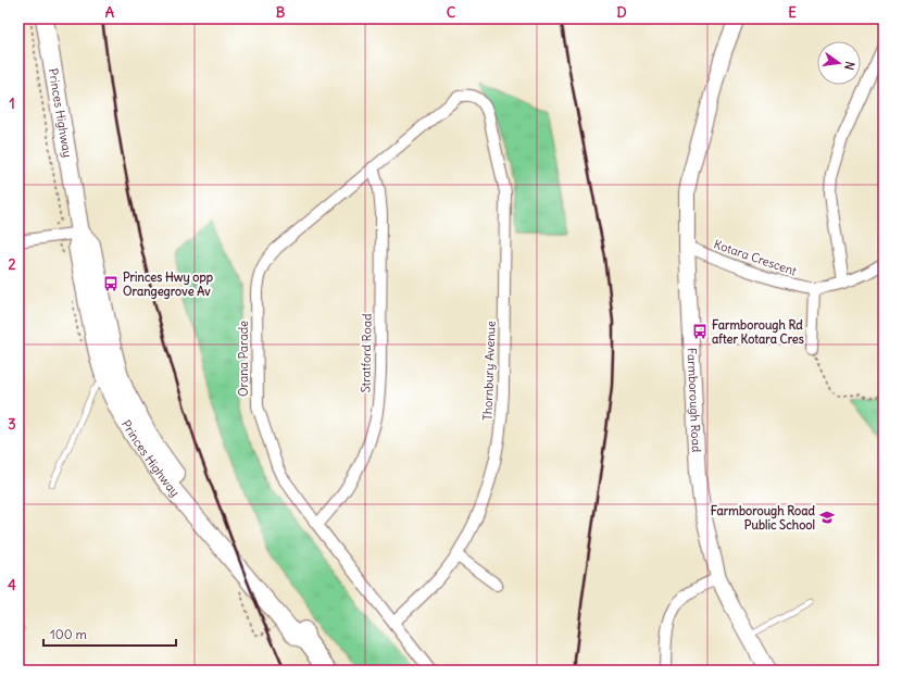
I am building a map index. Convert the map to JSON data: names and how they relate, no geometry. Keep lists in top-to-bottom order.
{
  "streets": {
    "main road": ["Princes Highway"],
    "street": [
      "Kotara Crescent",
      "Stratford Road",
      "Orana Parade",
      "Thornbury Avenue",
      "Farmborough Road"
    ]
  },
  "crossings": [
    ["Kotara Crescent", "Farmborough Road"],
    ["Stratford Road", "Orana Parade"],
    ["Orana Parade", "Thornbury Avenue"]
  ],
  "places": {
    "bus stop": ["Princes Hwy opp Orangegrove Av", "Farmborough Rd after Kotara Cres"],
    "school or university": ["Farmborough Road Public School"]
  },
  "scale_bar": "100 m",
  "north": "right",
  "grid": {
    "columns": [
      "A",
      "B",
      "C",
      "D",
      "E"
    ],
    "rows": [
      "1",
      "2",
      "3",
      "4"
    ]
  }
}
